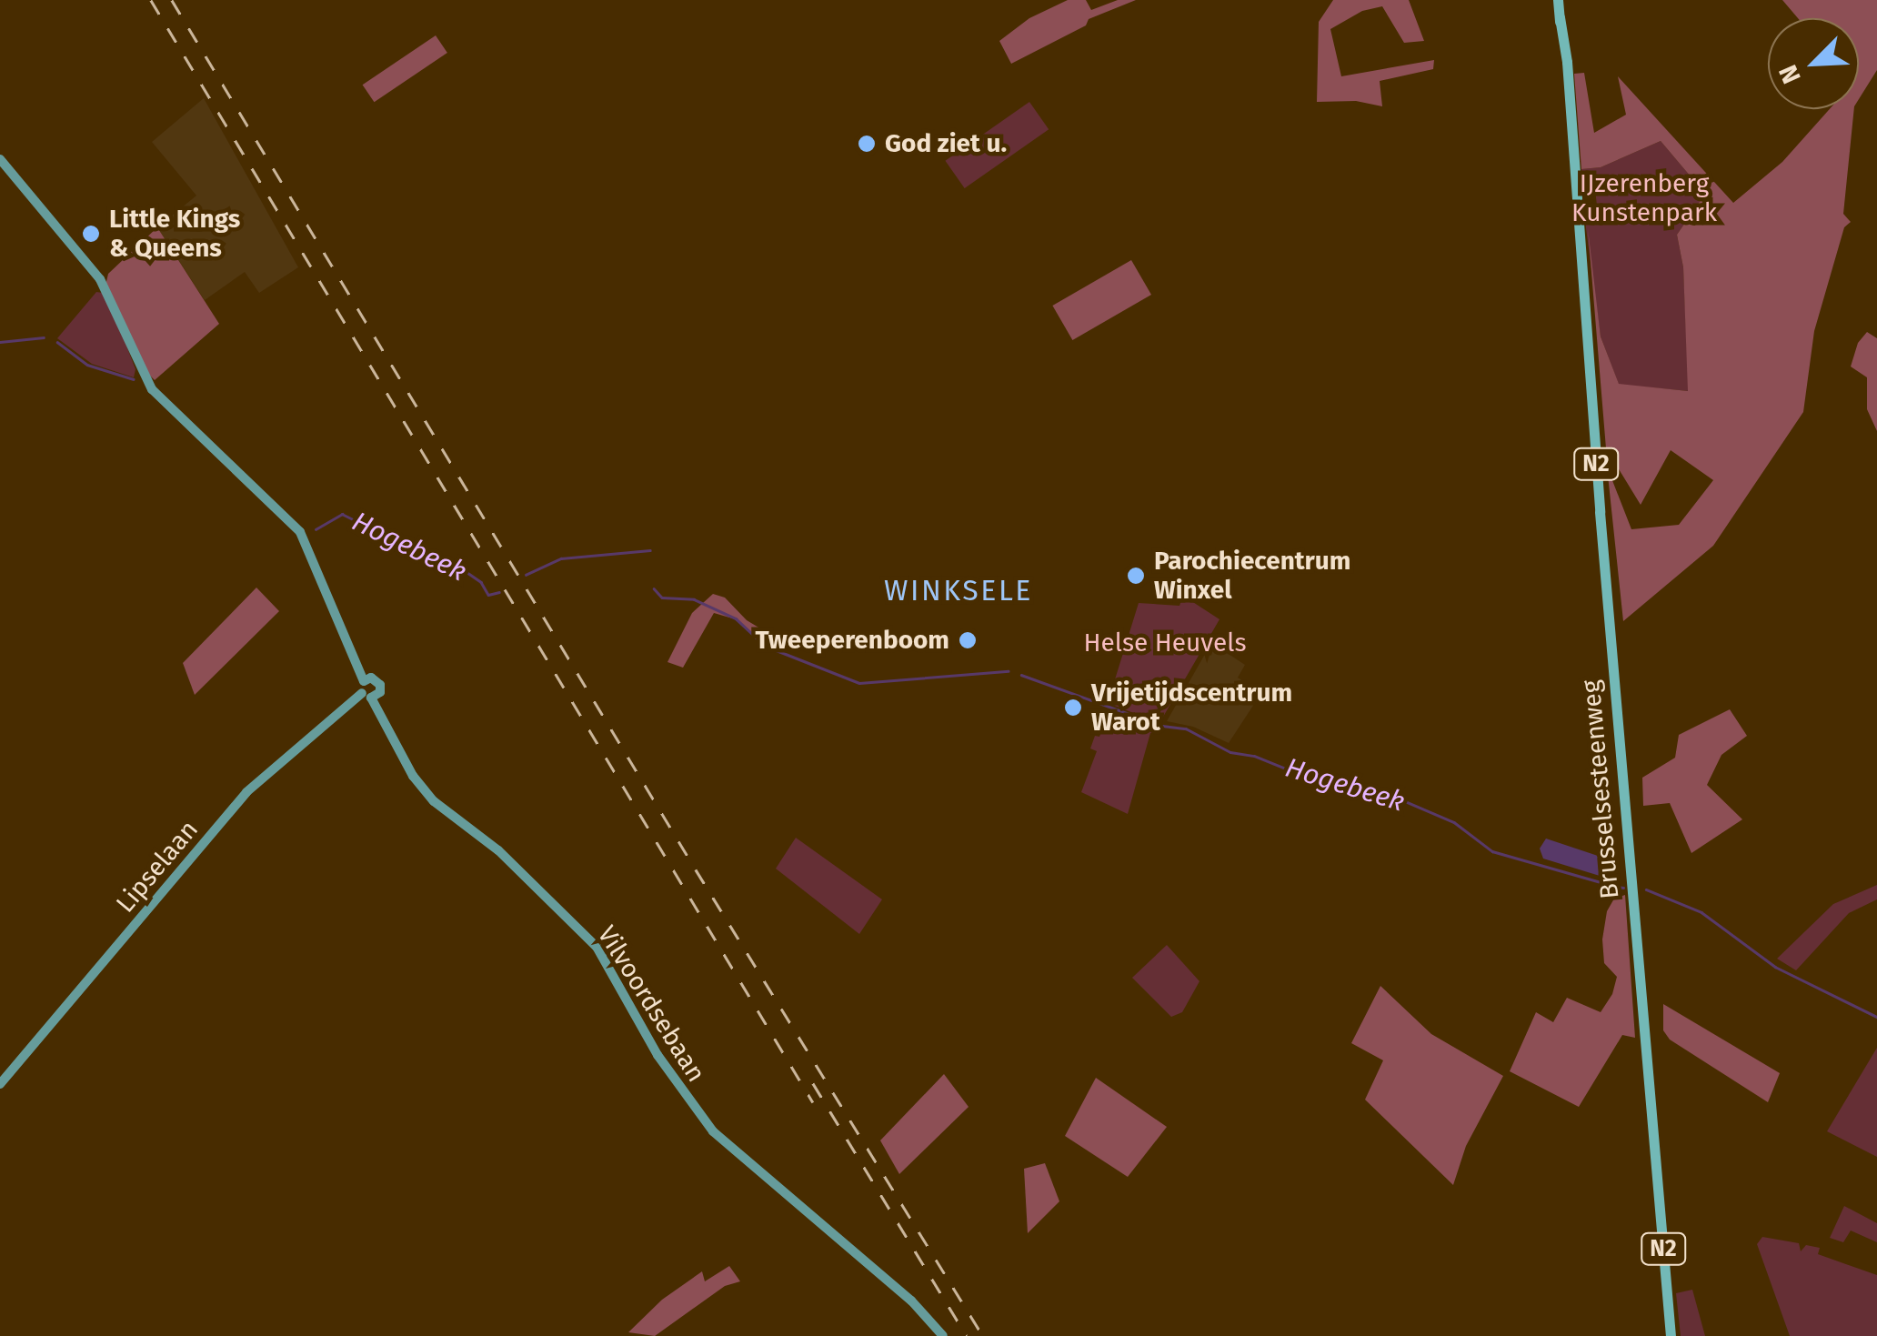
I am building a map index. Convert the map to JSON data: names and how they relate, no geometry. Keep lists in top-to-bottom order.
{
  "streets": {
    "main road": ["N2", "Brusselsesteenweg"],
    "street": ["Lipselaan", "Vilvoordsebaan"]
  },
  "crossings": [
    ["Lipselaan", "Vilvoordsebaan"]
  ],
  "districts": ["WINKSELE"],
  "water": ["Hogebeek"],
  "parks": ["IJzerenberg Kunstenpark", "Helse Heuvels"],
  "places": [
    "God ziet u.",
    "Little Kings & Queens",
    "Parochiecentrum Winxel",
    "Tweeperenboom",
    "Vrijetijdscentrum Warot"
  ],
  "north": "bottom left"
}
